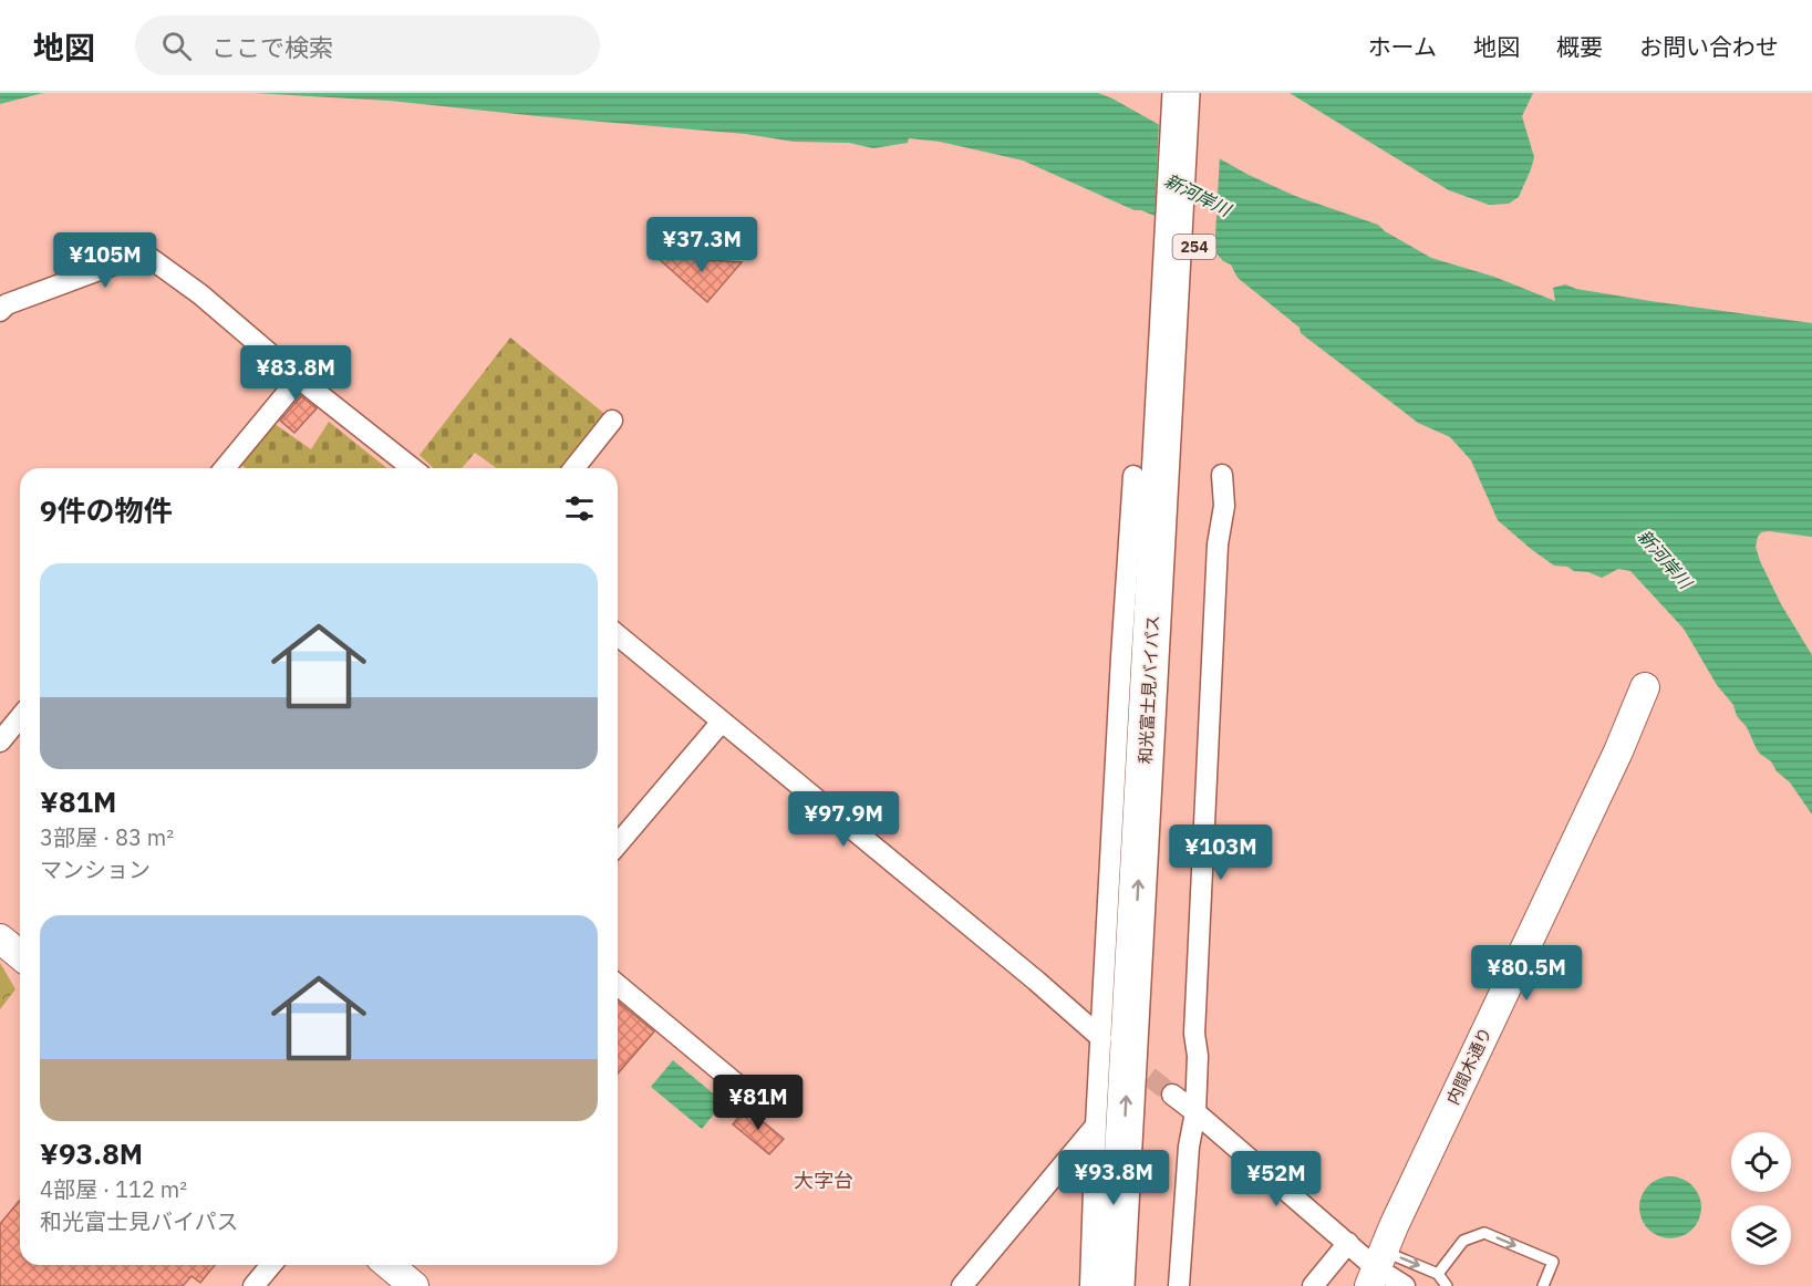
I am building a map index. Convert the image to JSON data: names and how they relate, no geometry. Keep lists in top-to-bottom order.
{
  "streets": {
    "highway": ["254", "和光富士見バイパス"],
    "street": ["内間木通り"]
  },
  "districts": ["大字台"],
  "water": ["新河岸川"],
  "page": {
    "header": "地図",
    "search": "ここで検索",
    "nav": [
      "ホーム",
      "地図",
      "概要",
      "お問い合わせ"
    ],
    "price": [
      "¥37.3M",
      "¥105M",
      "¥83.8M",
      "¥97.9M",
      "¥103M",
      "¥80.5M",
      "¥81M",
      "¥93.8M",
      "¥52M"
    ],
    "heading": "9件の物件",
    "list": [
      {
        "name": "¥81M",
        "note": "3部屋 · 83 m² · マンション"
      },
      {
        "name": "¥93.8M",
        "note": "4部屋 · 112 m² · 和光富士見バイパス"
      }
    ]
  }
}
